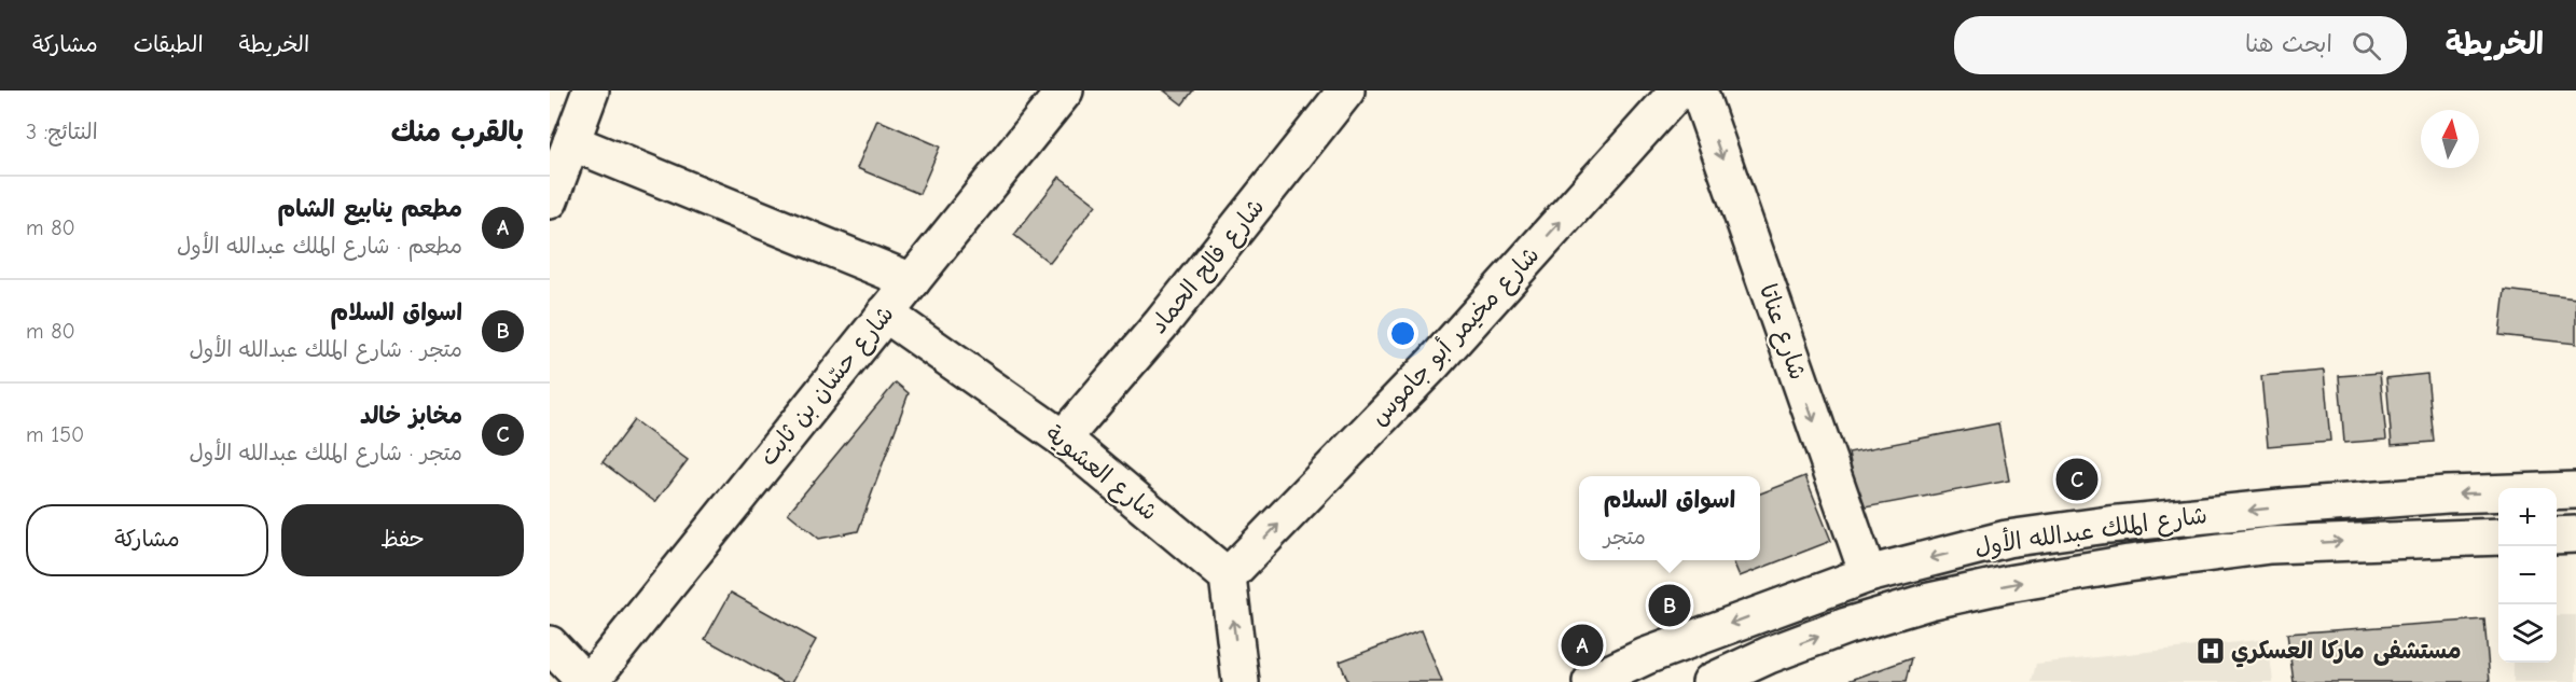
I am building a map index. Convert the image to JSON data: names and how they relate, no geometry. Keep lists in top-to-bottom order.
{
  "streets": {
    "street": [
      "شارع فالح الحماد",
      "شارع عناتا",
      "شارع مخيمر أبو جاموس",
      "شارع حسّان بن ثابت",
      "شارع العشوية",
      "شارع الملك عبدالله الأول"
    ]
  },
  "crossings": [
    ["شارع فالح الحماد", "شارع العشوية"],
    ["شارع عناتا", "شارع الملك عبدالله الأول"],
    ["شارع مخيمر أبو جاموس", "شارع العشوية"],
    ["شارع حسّان بن ثابت", "شارع العشوية"]
  ],
  "one_way": ["شارع عناتا", "شارع مخيمر أبو جاموس"],
  "places": {
    "hospital": ["مستشفى ماركا العسكري"]
  },
  "north": "top",
  "page": {
    "header": "الخريطة",
    "search": "ابحث هنا",
    "nav": ["الخريطة", "الطبقات", "مشاركة"],
    "heading": ["بالقرب منك", "النتائج: 3"],
    "list": [
      {
        "mark": "A",
        "name": "مطعم ينابيع الشام",
        "note": "مطعم · شارع الملك عبدالله الأول",
        "value": "80 m"
      },
      {
        "mark": "B",
        "name": "اسواق السلام",
        "note": "متجر · شارع الملك عبدالله الأول",
        "value": "80 m"
      },
      {
        "mark": "C",
        "name": "مخابز خالد",
        "note": "متجر · شارع الملك عبدالله الأول",
        "value": "150 m"
      }
    ],
    "pins": ["C", "B", "A"],
    "popup": ["اسواق السلام", "متجر"],
    "buttons": ["حفظ", "مشاركة"],
    "map_buttons": ["+", "−"]
  }
}
